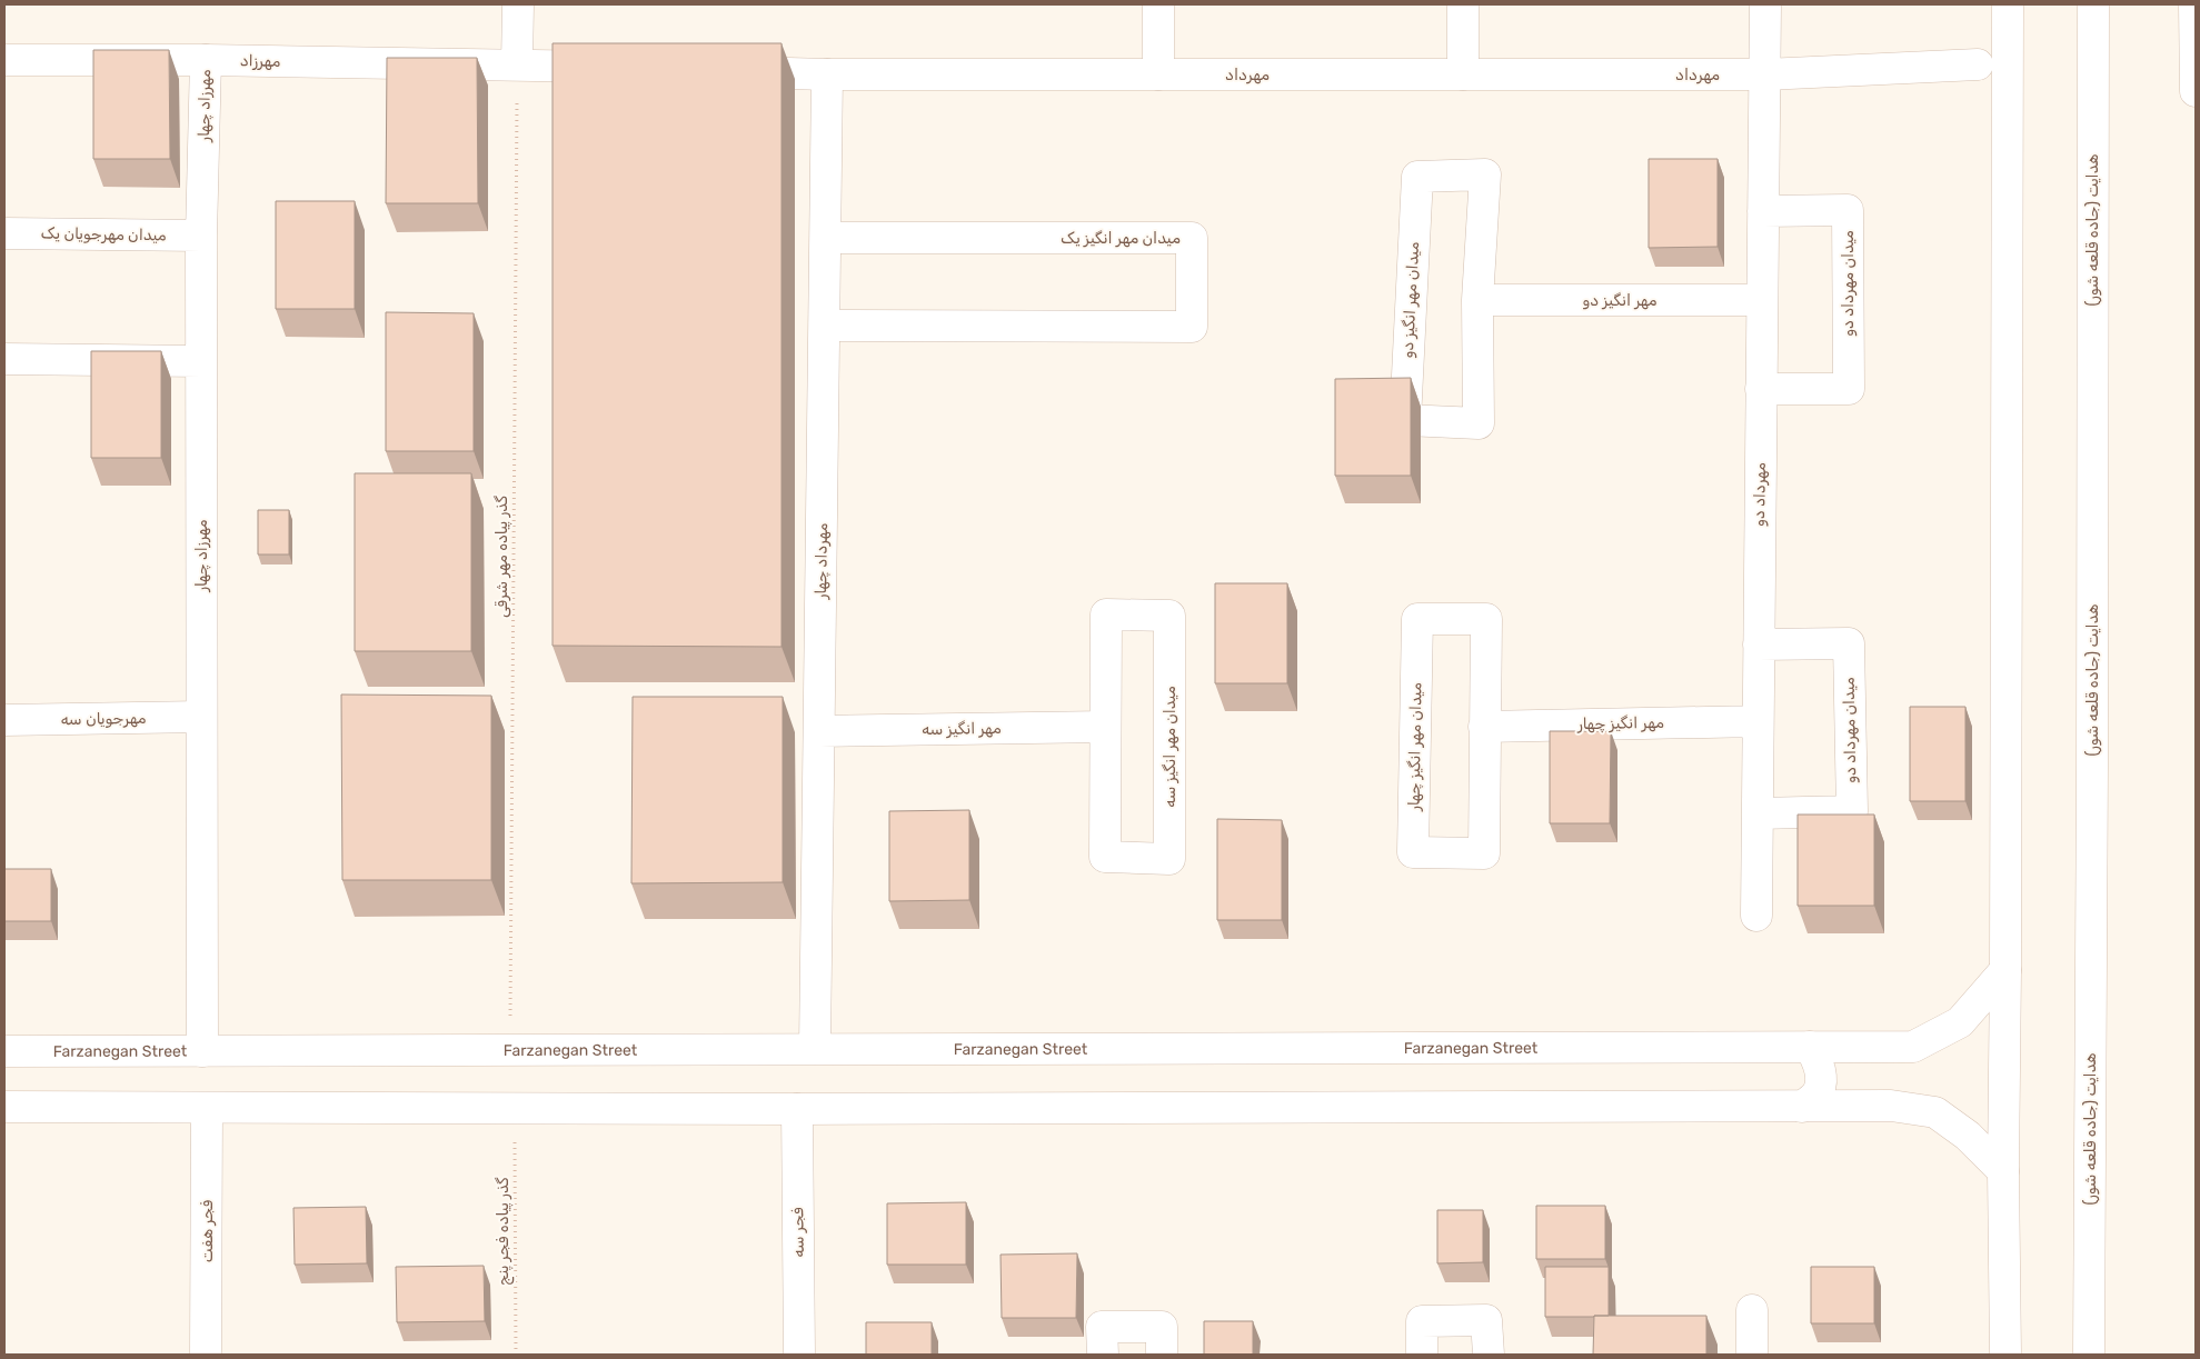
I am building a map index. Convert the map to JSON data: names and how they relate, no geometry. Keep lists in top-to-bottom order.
{
  "streets": {
    "street": [
      "مهرزاد",
      "مهرداد",
      "مهرزاد چهار",
      "هدایت (جاده قلعه شور)",
      "میدان مهرجویان یک",
      "میدان مهر انگیز یک",
      "میدان مهرداد دو",
      "میدان مهر انگیز دو",
      "مهر انگیز دو",
      "مهرداد دو",
      "مهرداد چهار",
      "مهرجویان سه",
      "مهر انگیز چهار",
      "مهر انگیز سه",
      "میدان مهر انگیز سه",
      "میدان مهر انگیز چهار",
      "Farzanegan Street",
      "فجر هفت",
      "فجر سه"
    ],
    "path": ["گذر پیاده مهر شرقی", "گذر پیاده فجر پنج"]
  },
  "crossings": [
    ["مهرزاد", "مهرزاد چهار"],
    ["مهرزاد", "گذر پیاده مهر شرقی"],
    ["مهرداد", "مهرداد دو"],
    ["مهرداد", "مهرداد چهار"],
    ["مهرزاد چهار", "میدان مهرجویان یک"],
    ["مهرزاد چهار", "مهرجویان سه"],
    ["مهرزاد چهار", "Farzanegan Street"],
    ["میدان مهر انگیز یک", "مهرداد چهار"],
    ["میدان مهرداد دو", "مهرداد دو"],
    ["میدان مهر انگیز دو", "مهر انگیز دو"],
    ["مهر انگیز دو", "مهرداد دو"],
    ["مهرداد دو", "مهر انگیز چهار"],
    ["گذر پیاده مهر شرقی", "Farzanegan Street"],
    ["مهرداد چهار", "مهر انگیز سه"],
    ["مهرداد چهار", "Farzanegan Street"],
    ["مهر انگیز چهار", "میدان مهر انگیز چهار"],
    ["مهر انگیز سه", "میدان مهر انگیز سه"]
  ]
}
